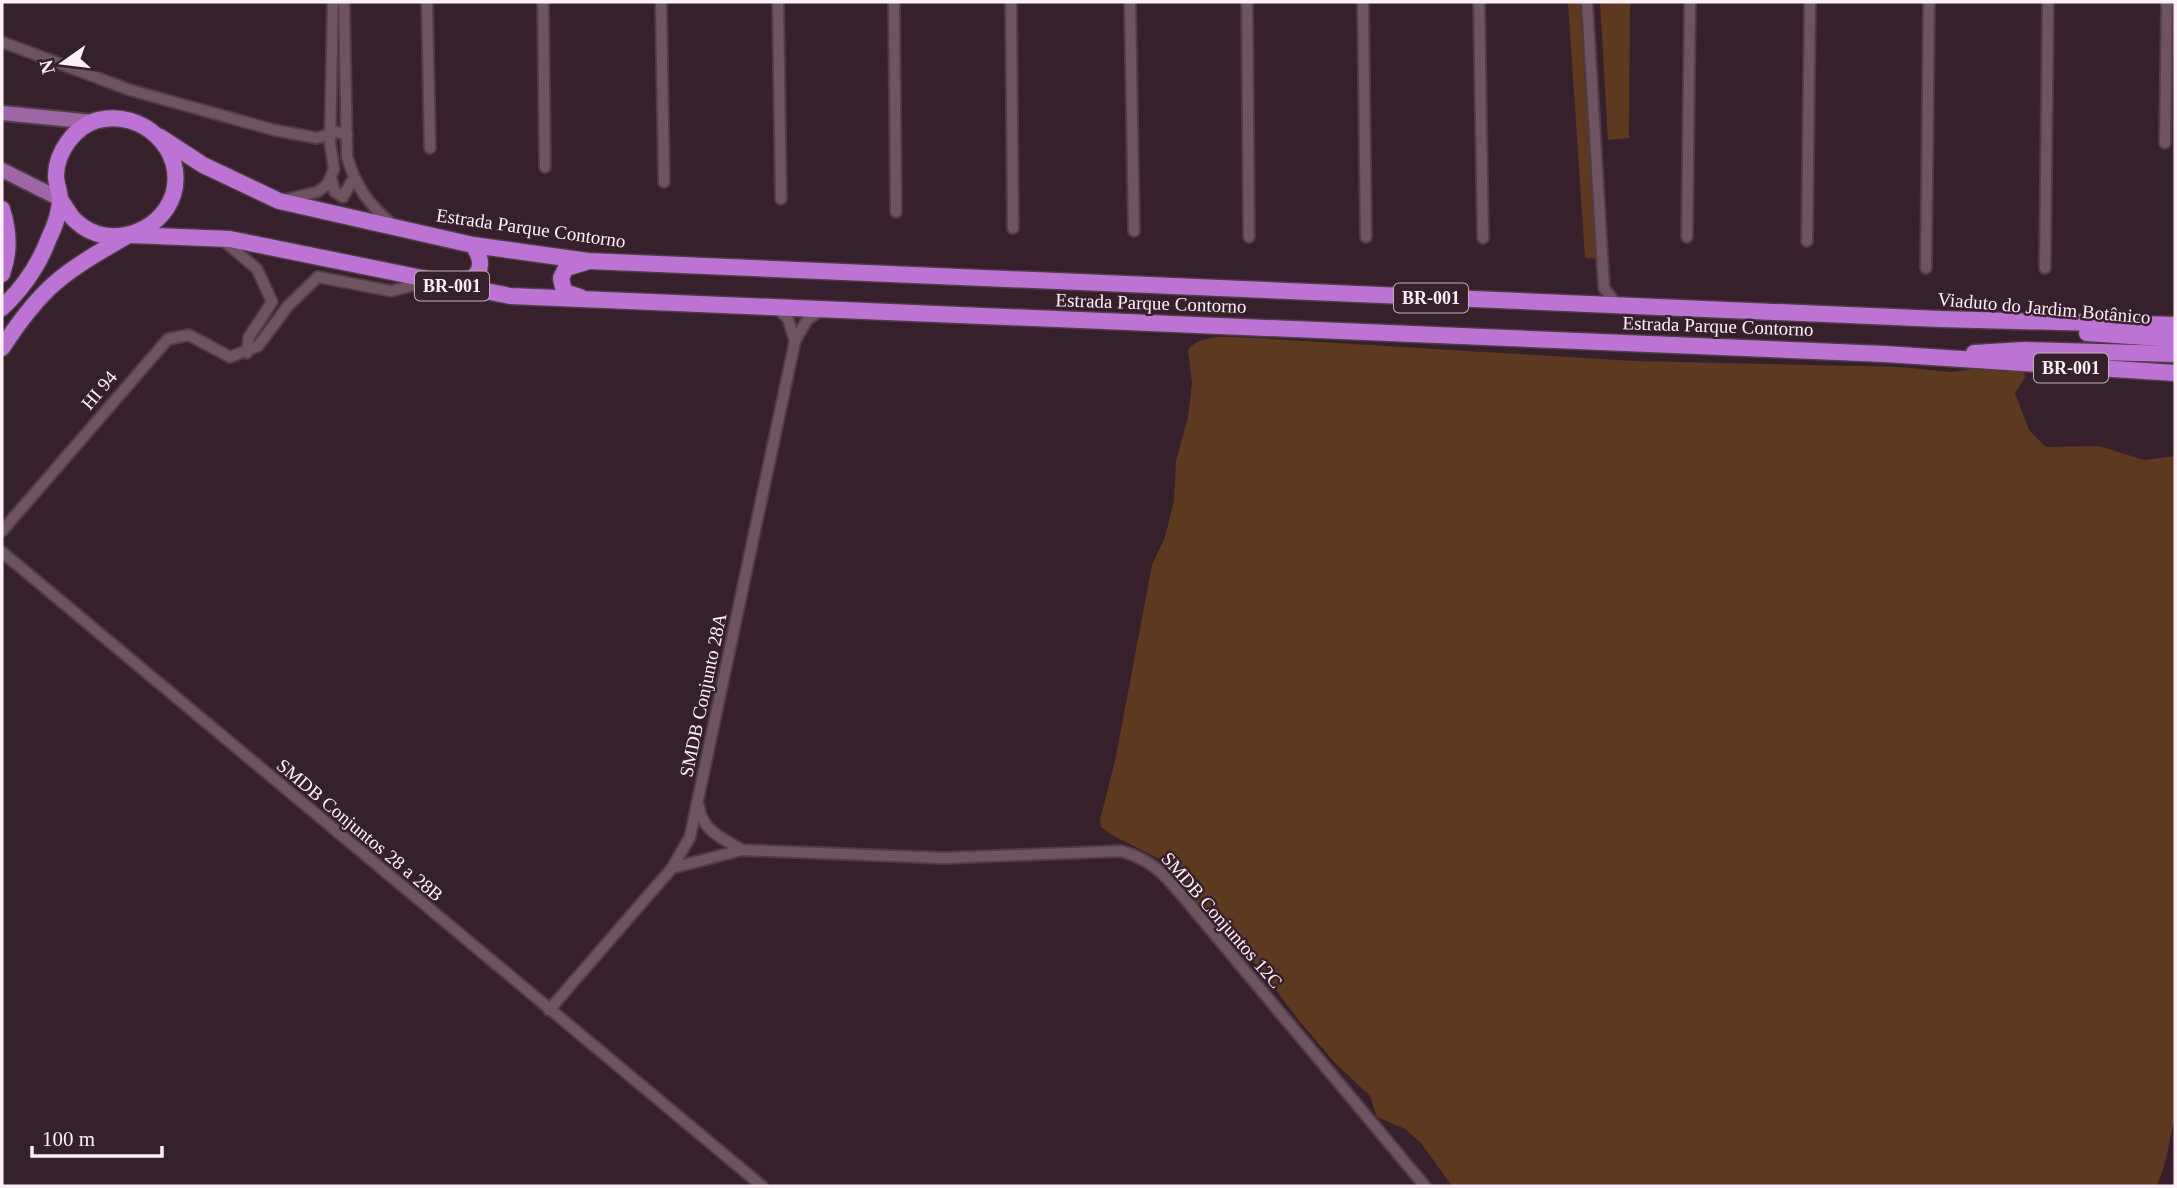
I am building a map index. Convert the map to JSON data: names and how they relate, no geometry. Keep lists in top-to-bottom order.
{
  "streets": {
    "highway": ["Estrada Parque Contorno", "BR-001", "Viaduto do Jardim Botânico"],
    "street": [
      "HI 94",
      "SMDB Conjunto 28A",
      "SMDB Conjuntos 28 a 28B",
      "SMDB Conjuntos 12C"
    ]
  },
  "crossings": [
    ["Estrada Parque Contorno", "BR-001"],
    ["Estrada Parque Contorno", "Viaduto do Jardim Botânico"],
    ["SMDB Conjunto 28A", "SMDB Conjuntos 28 a 28B"],
    ["SMDB Conjunto 28A", "SMDB Conjuntos 12C"]
  ],
  "scale_bar": "100 m",
  "north": "left"
}
